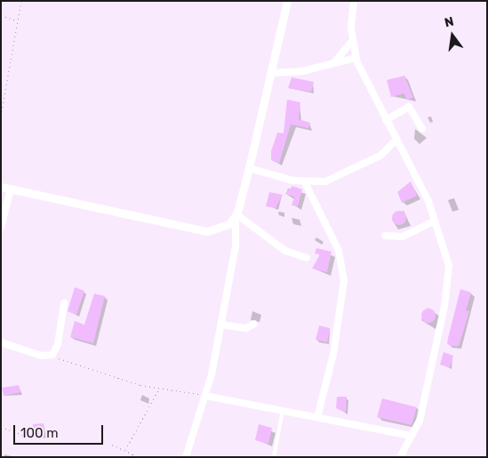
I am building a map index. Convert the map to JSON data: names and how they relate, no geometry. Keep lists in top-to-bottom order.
{
  "scale_bar": "100 m",
  "north": "top"
}
